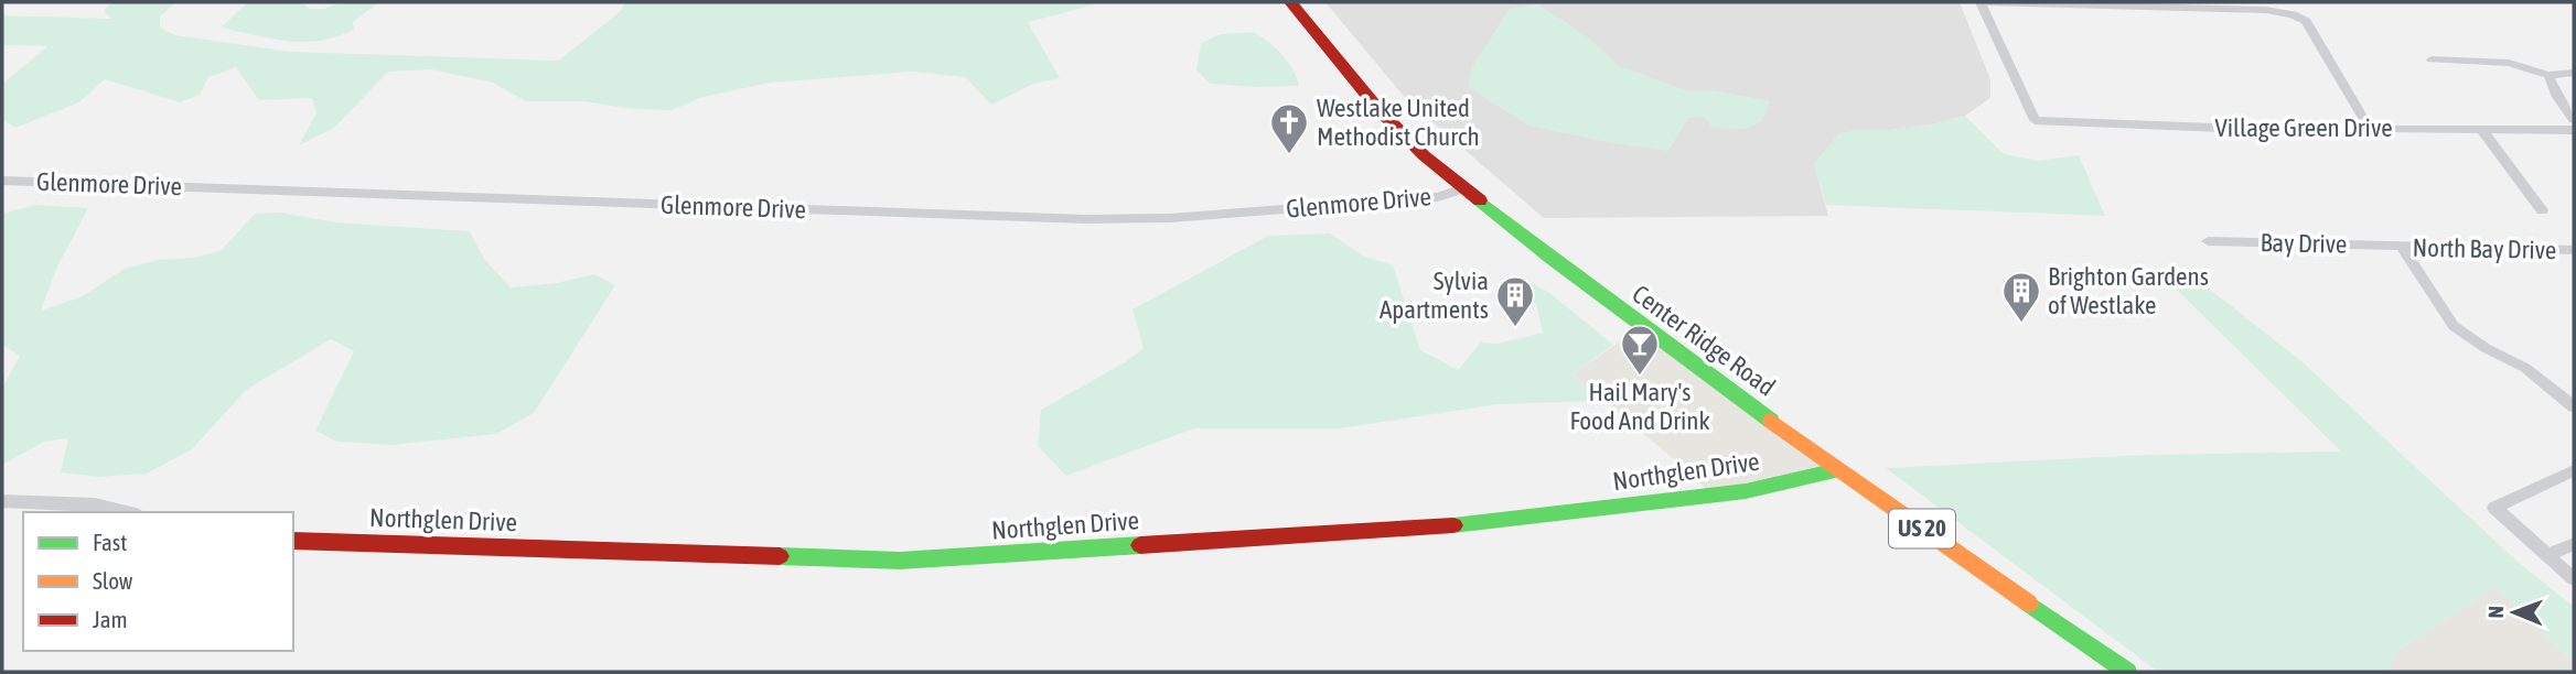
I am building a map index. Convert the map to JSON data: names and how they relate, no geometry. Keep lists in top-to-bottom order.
{
  "streets": {
    "street": [
      "Village Green Drive",
      "Glenmore Drive",
      "Bay Drive",
      "North Bay Drive",
      "Center Ridge Road",
      "Northglen Drive",
      "US 20"
    ]
  },
  "crossings": [
    ["Glenmore Drive", "Center Ridge Road"],
    ["Bay Drive", "North Bay Drive"],
    ["Center Ridge Road", "Northglen Drive"]
  ],
  "places": {
    "church": ["Westlake United Methodist Church"],
    "building": ["Brighton Gardens of Westlake", "Sylvia Apartments"],
    "bar": ["Hail Mary's Food And Drink"]
  },
  "legend": ["Fast", "Slow", "Jam"],
  "north": "left"
}
